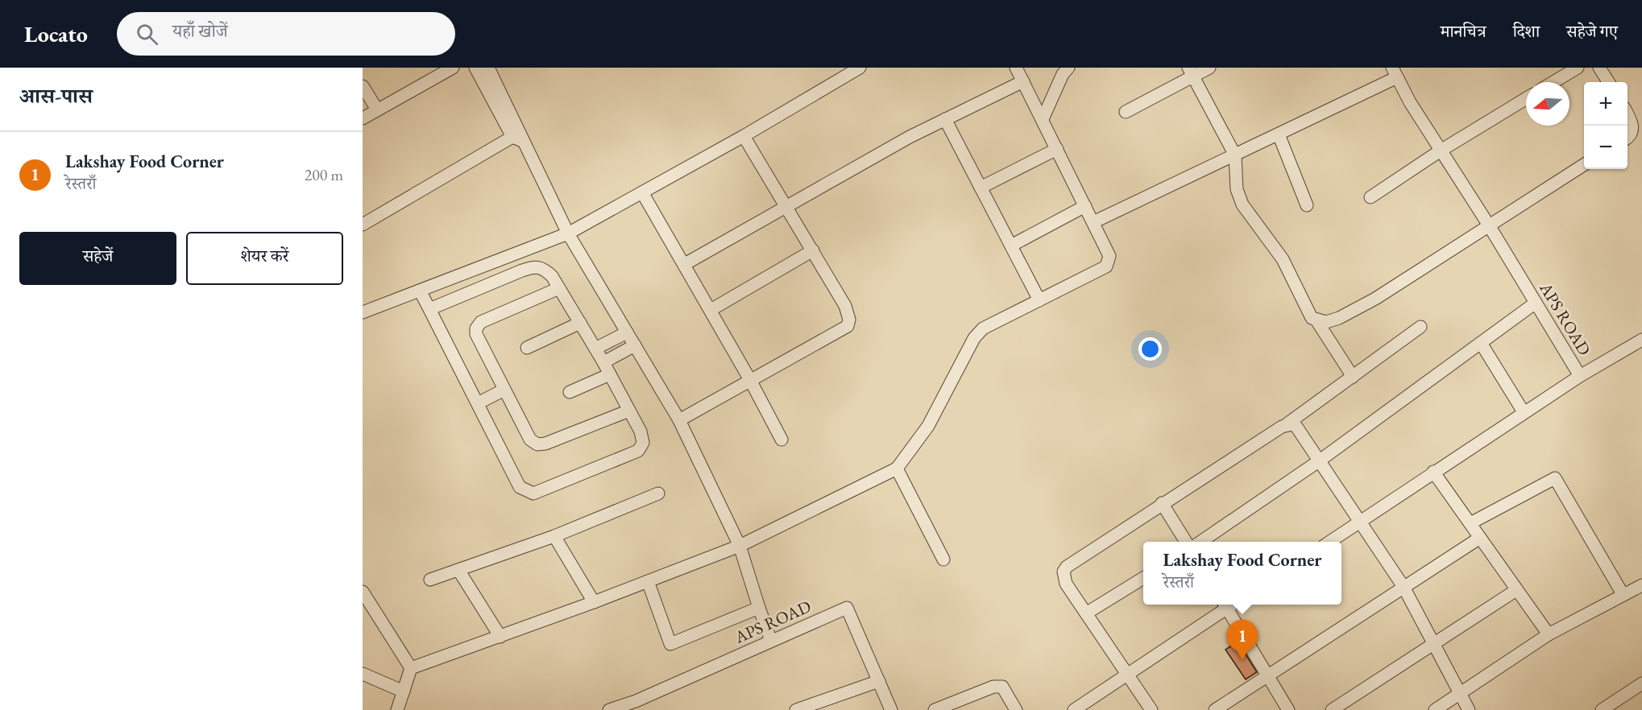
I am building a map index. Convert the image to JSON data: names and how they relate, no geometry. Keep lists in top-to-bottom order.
{
  "streets": {
    "street": ["APS ROAD"]
  },
  "north": "left",
  "page": {
    "header": "Locato",
    "search": "यहाँ खोजें",
    "nav": ["मानचित्र", "दिशा", "सहेजे गए"],
    "heading": "आस-पास",
    "map_buttons": ["+", "−"],
    "list": [
      {
        "mark": "1",
        "name": "Lakshay Food Corner",
        "note": "रेस्तराँ",
        "value": "200 m"
      }
    ],
    "buttons": ["सहेजें", "शेयर करें"],
    "popup": ["Lakshay Food Corner", "रेस्तराँ"],
    "pins": "1"
  }
}
